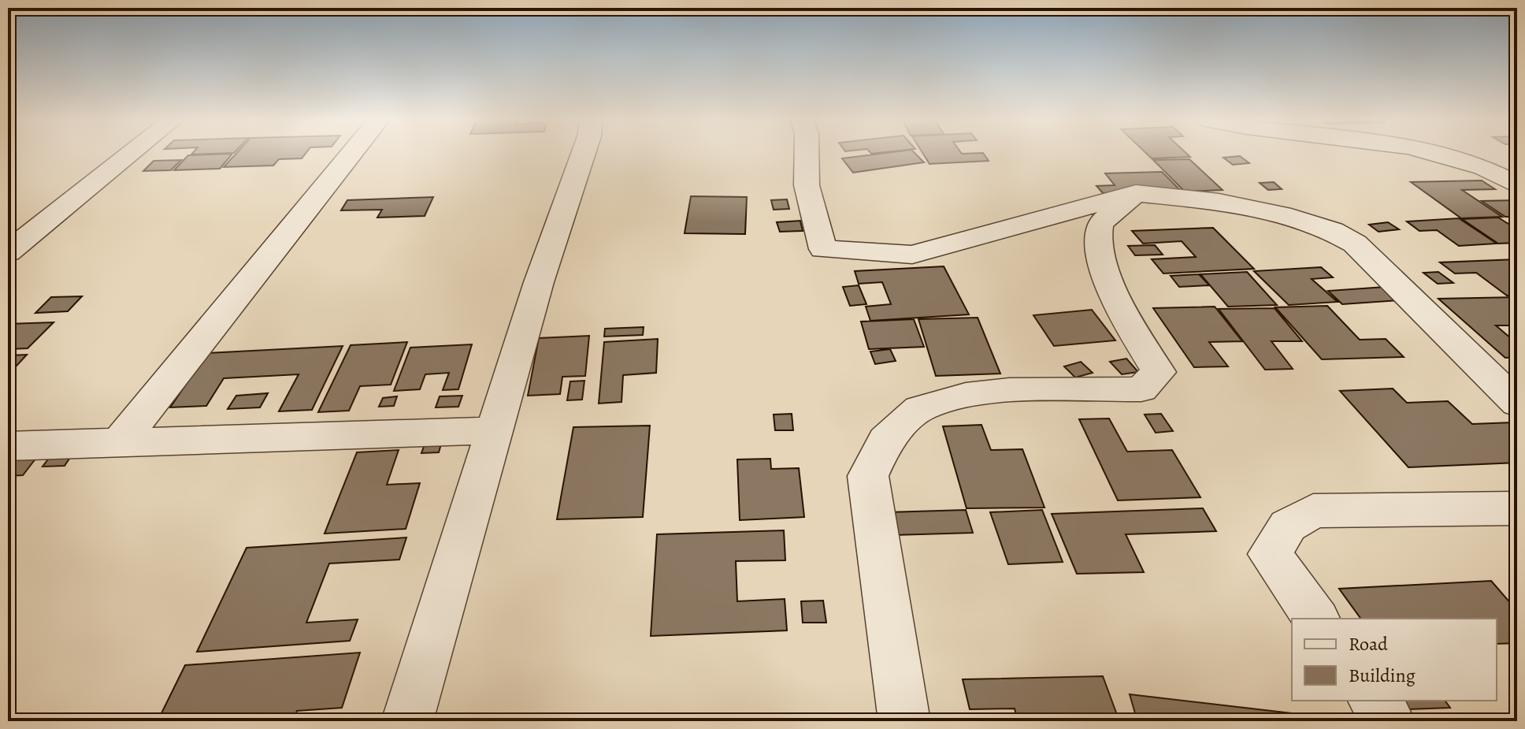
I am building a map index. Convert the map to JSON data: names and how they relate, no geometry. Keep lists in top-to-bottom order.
{
  "legend": ["Road", "Building"]
}
